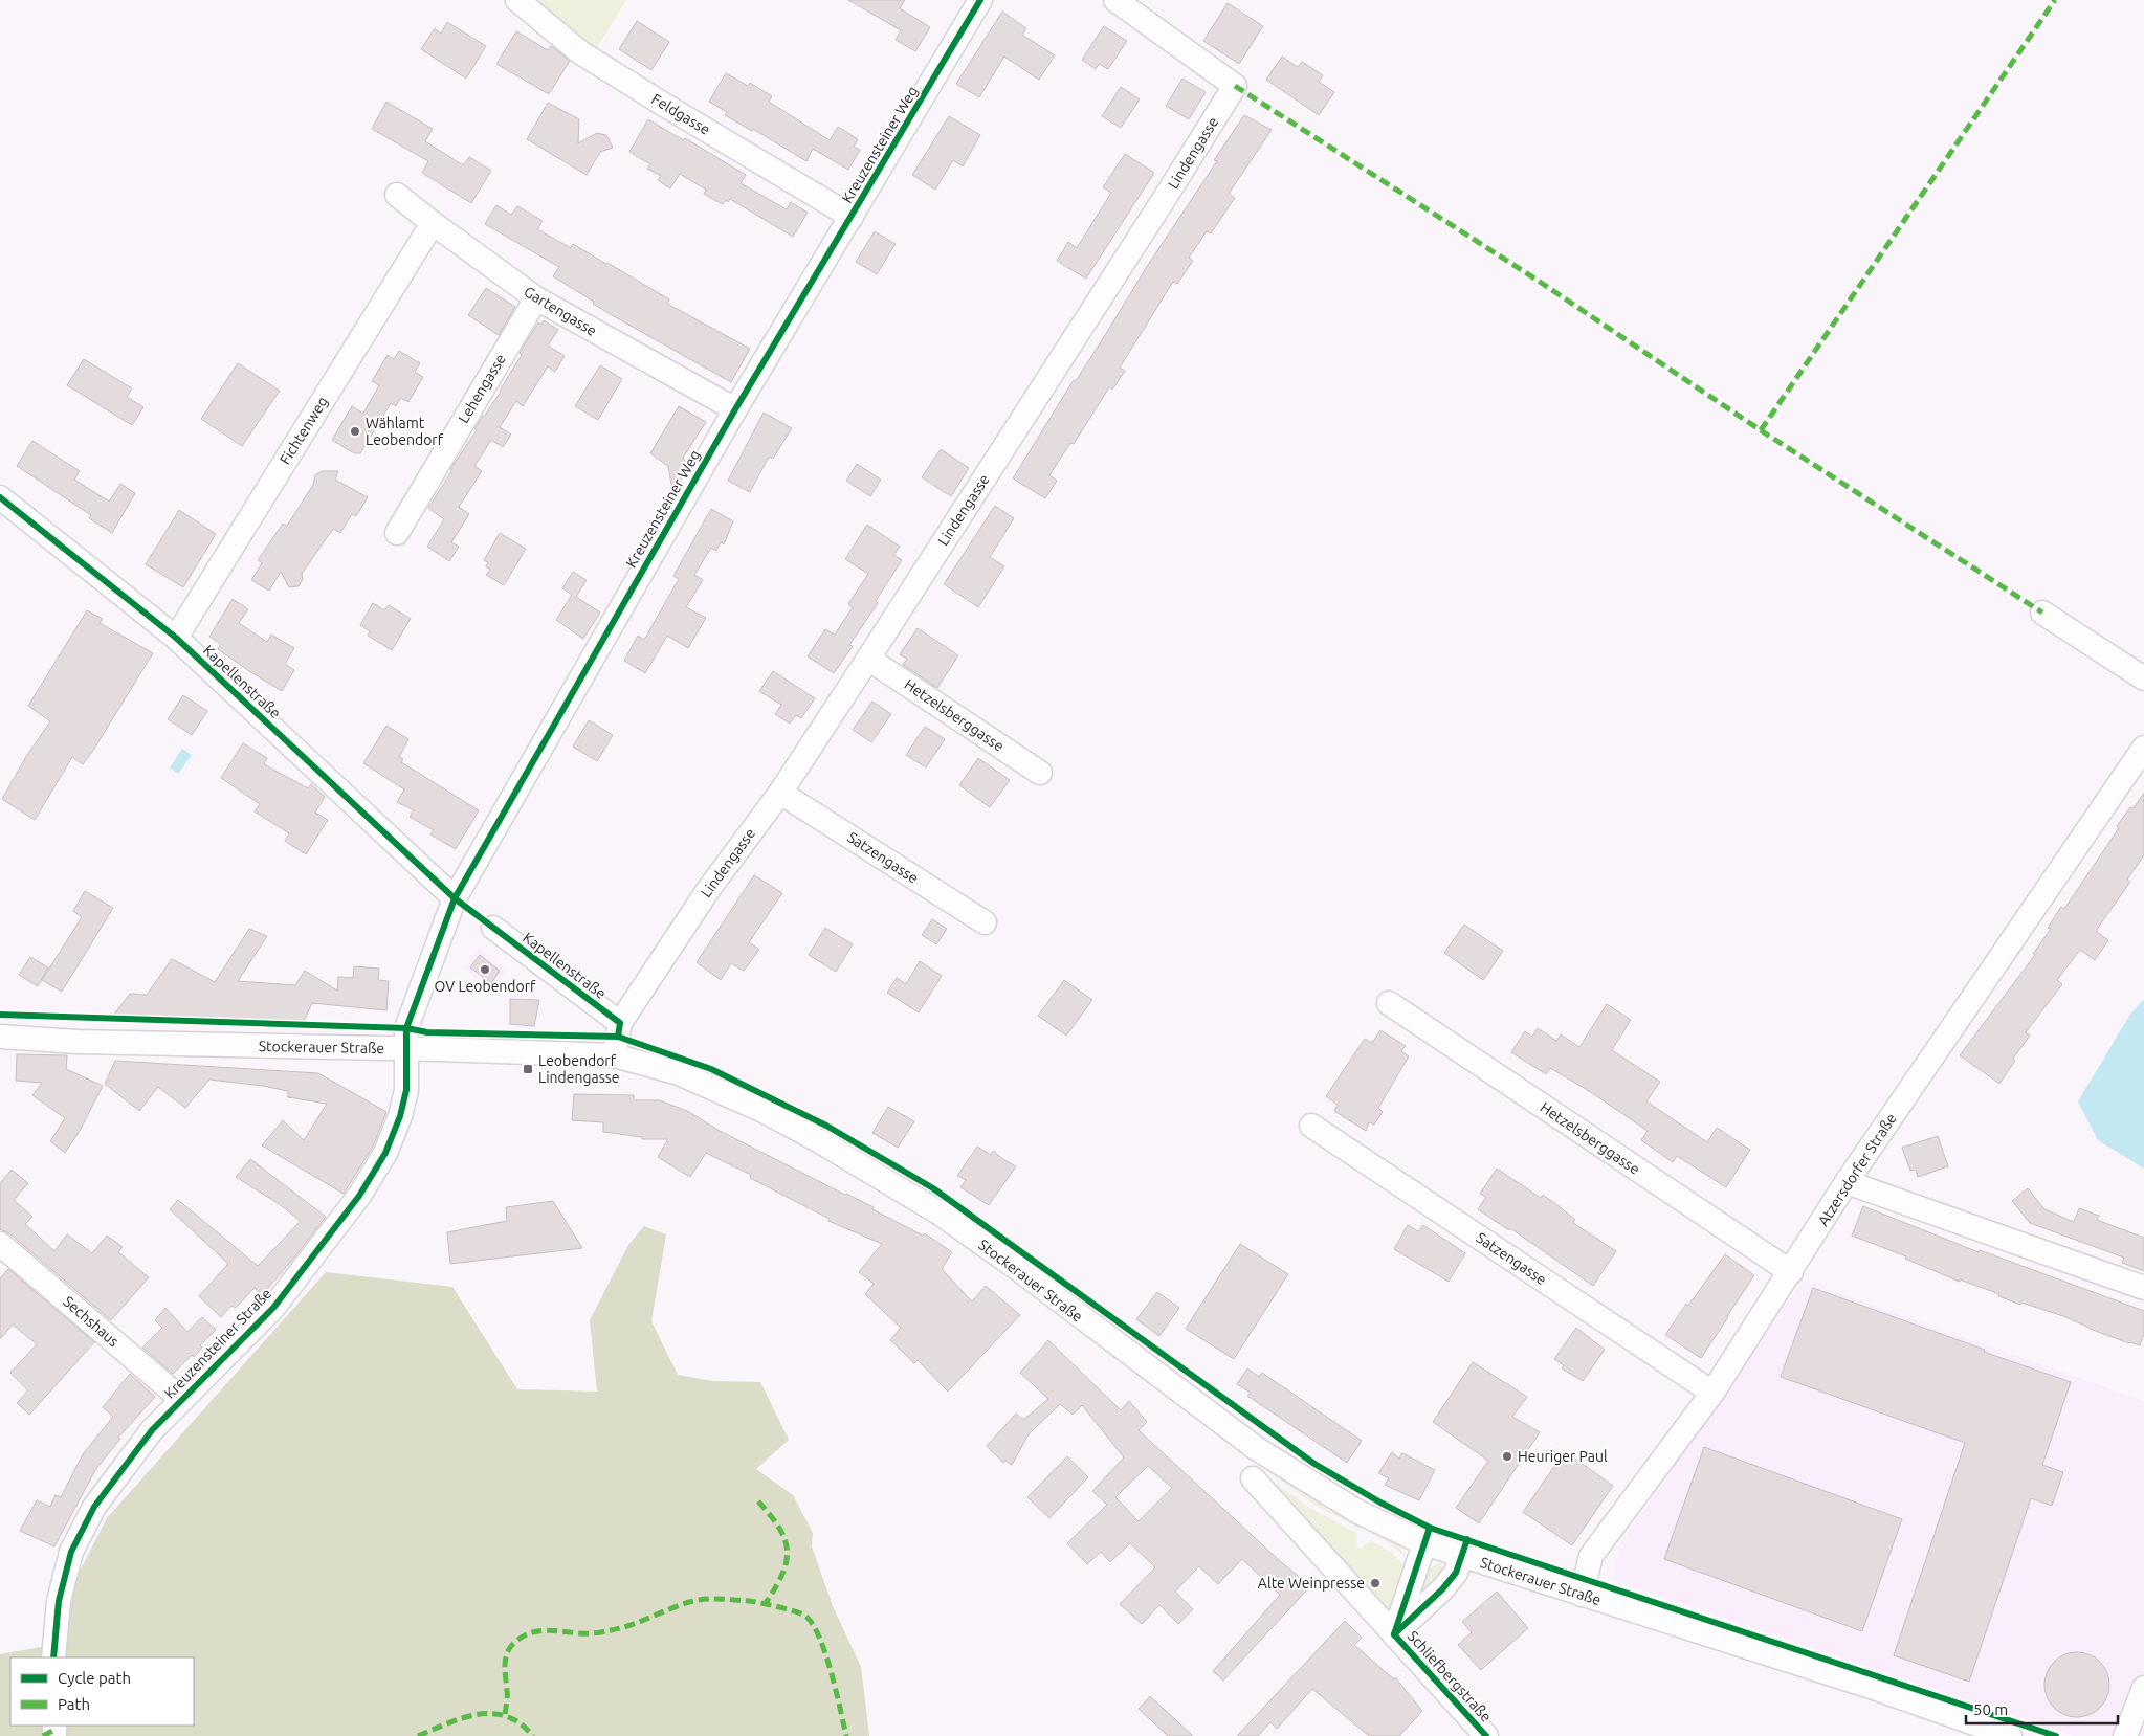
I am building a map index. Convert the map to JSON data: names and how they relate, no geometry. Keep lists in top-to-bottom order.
{
  "streets": {
    "street": [
      "Feldgasse",
      "Kreuzensteiner Weg",
      "Lindengasse",
      "Gartengasse",
      "Lehengasse",
      "Fichtenweg",
      "Kapellenstraße",
      "Hetzelsberggasse",
      "Satzengasse",
      "Stockerauer Straße",
      "Atzersdorfer Straße",
      "Sechshaus",
      "Kreuzensteiner Straße",
      "Schliefbergstraße"
    ]
  },
  "crossings": [
    ["Feldgasse", "Kreuzensteiner Weg"],
    ["Kreuzensteiner Weg", "Gartengasse"],
    ["Kreuzensteiner Weg", "Kapellenstraße"],
    ["Kreuzensteiner Weg", "Stockerauer Straße"],
    ["Kreuzensteiner Weg", "Kreuzensteiner Straße"],
    ["Lindengasse", "Kapellenstraße"],
    ["Lindengasse", "Hetzelsberggasse"],
    ["Lindengasse", "Satzengasse"],
    ["Lindengasse", "Stockerauer Straße"],
    ["Gartengasse", "Lehengasse"],
    ["Gartengasse", "Fichtenweg"],
    ["Fichtenweg", "Kapellenstraße"],
    ["Hetzelsberggasse", "Atzersdorfer Straße"],
    ["Satzengasse", "Atzersdorfer Straße"],
    ["Stockerauer Straße", "Atzersdorfer Straße"],
    ["Stockerauer Straße", "Kreuzensteiner Straße"],
    ["Stockerauer Straße", "Schliefbergstraße"],
    ["Sechshaus", "Kreuzensteiner Straße"]
  ],
  "places": {
    "other": [
      "Wählamt Leobendorf",
      "OV Leobendorf",
      "Heuriger Paul",
      "Alte Weinpresse"
    ],
    "transit": ["Leobendorf Lindengasse"]
  },
  "legend": ["Cycle path", "Path"],
  "scale_bar": "50 m"
}
